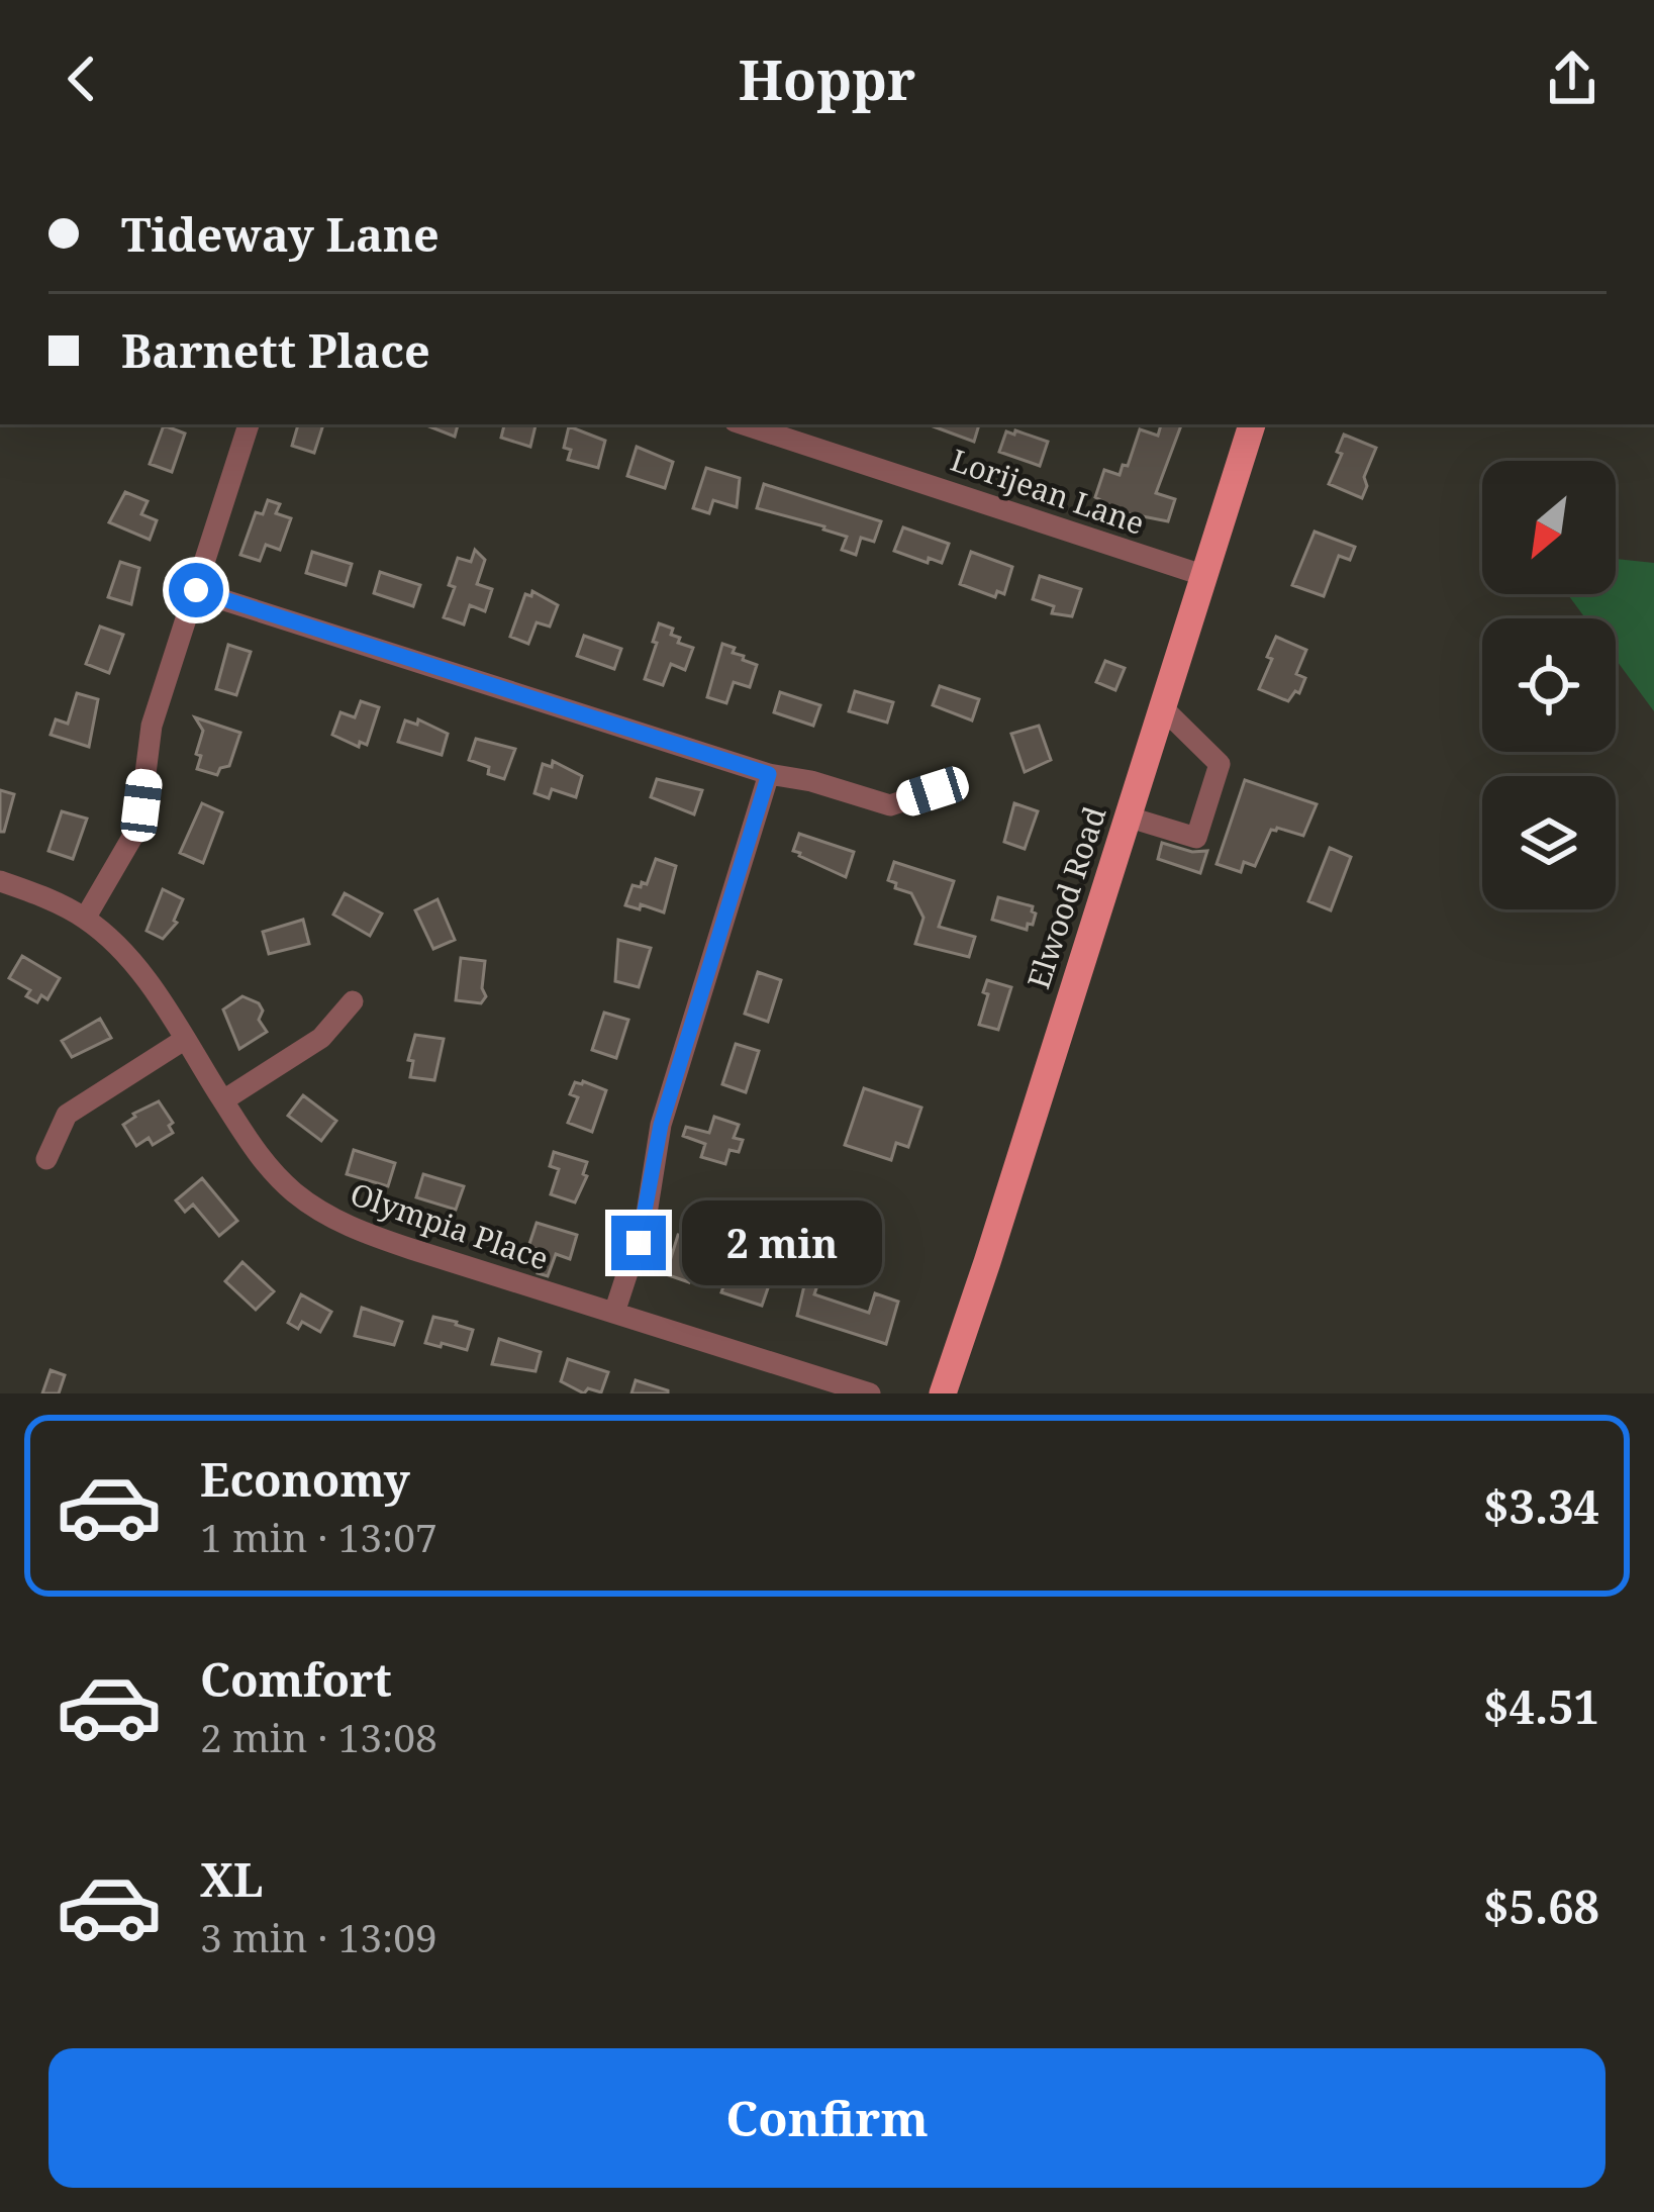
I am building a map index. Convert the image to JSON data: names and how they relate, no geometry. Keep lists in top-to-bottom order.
{
  "streets": {
    "main road": ["Elwood Road"],
    "street": ["Lorijean Lane", "Olympia Place"]
  },
  "crossings": [
    ["Lorijean Lane", "Elwood Road"]
  ],
  "north": "bottom left",
  "page": {
    "header": "Hoppr",
    "banner": ["Tideway Lane", "Barnett Place"],
    "bubble": "2 min",
    "list": [
      {
        "name": "Economy",
        "note": "1 min · 13:07",
        "value": "$3.34"
      },
      {
        "name": "Comfort",
        "note": "2 min · 13:08",
        "value": "$4.51"
      },
      {
        "name": "XL",
        "note": "3 min · 13:09",
        "value": "$5.68"
      }
    ],
    "buttons": "Confirm"
  }
}
